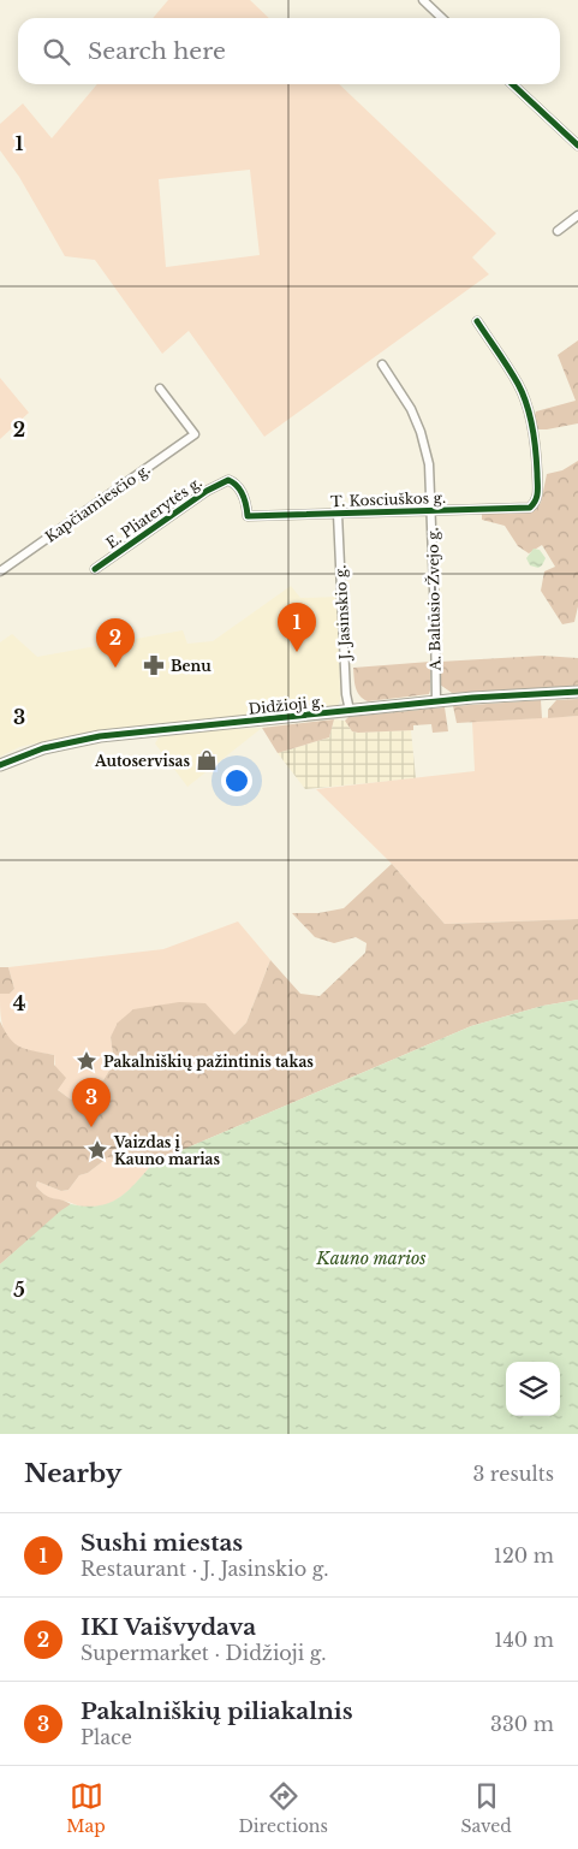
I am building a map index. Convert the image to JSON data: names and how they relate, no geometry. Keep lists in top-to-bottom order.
{
  "streets": {
    "main road": ["Didžioji g."],
    "street": [
      "T. Kosciuškos g.",
      "Kapčiamiesčio g.",
      "E. Pliaterytės g.",
      "A. Baltūsio-Žvejo g.",
      "J. Jasinskio g."
    ]
  },
  "crossings": [
    ["T. Kosciuškos g.", "E. Pliaterytės g."],
    ["T. Kosciuškos g.", "A. Baltūsio-Žvejo g."],
    ["T. Kosciuškos g.", "J. Jasinskio g."],
    ["A. Baltūsio-Žvejo g.", "Didžioji g."],
    ["J. Jasinskio g.", "Didžioji g."]
  ],
  "water": ["Kauno marios"],
  "places": {
    "pharmacy": ["Benu"],
    "shop": ["Autoservisas"],
    "place": ["Pakalniškių pažintinis takas", "Vaizdas į Kauno marias"]
  },
  "page": {
    "search": "Search here",
    "pins": ["1", "2", "3"],
    "heading": ["Nearby", "3 results"],
    "list": [
      {
        "mark": "1",
        "name": "Sushi miestas",
        "note": "Restaurant · J. Jasinskio g.",
        "value": "120 m"
      },
      {
        "mark": "2",
        "name": "IKI Vaišvydava",
        "note": "Supermarket · Didžioji g.",
        "value": "140 m"
      },
      {
        "mark": "3",
        "name": "Pakalniškių piliakalnis",
        "note": "Place",
        "value": "330 m"
      }
    ],
    "nav": ["Map", "Directions", "Saved"]
  },
  "grid": {
    "rows": [
      "1",
      "2",
      "3",
      "4",
      "5"
    ]
  }
}
